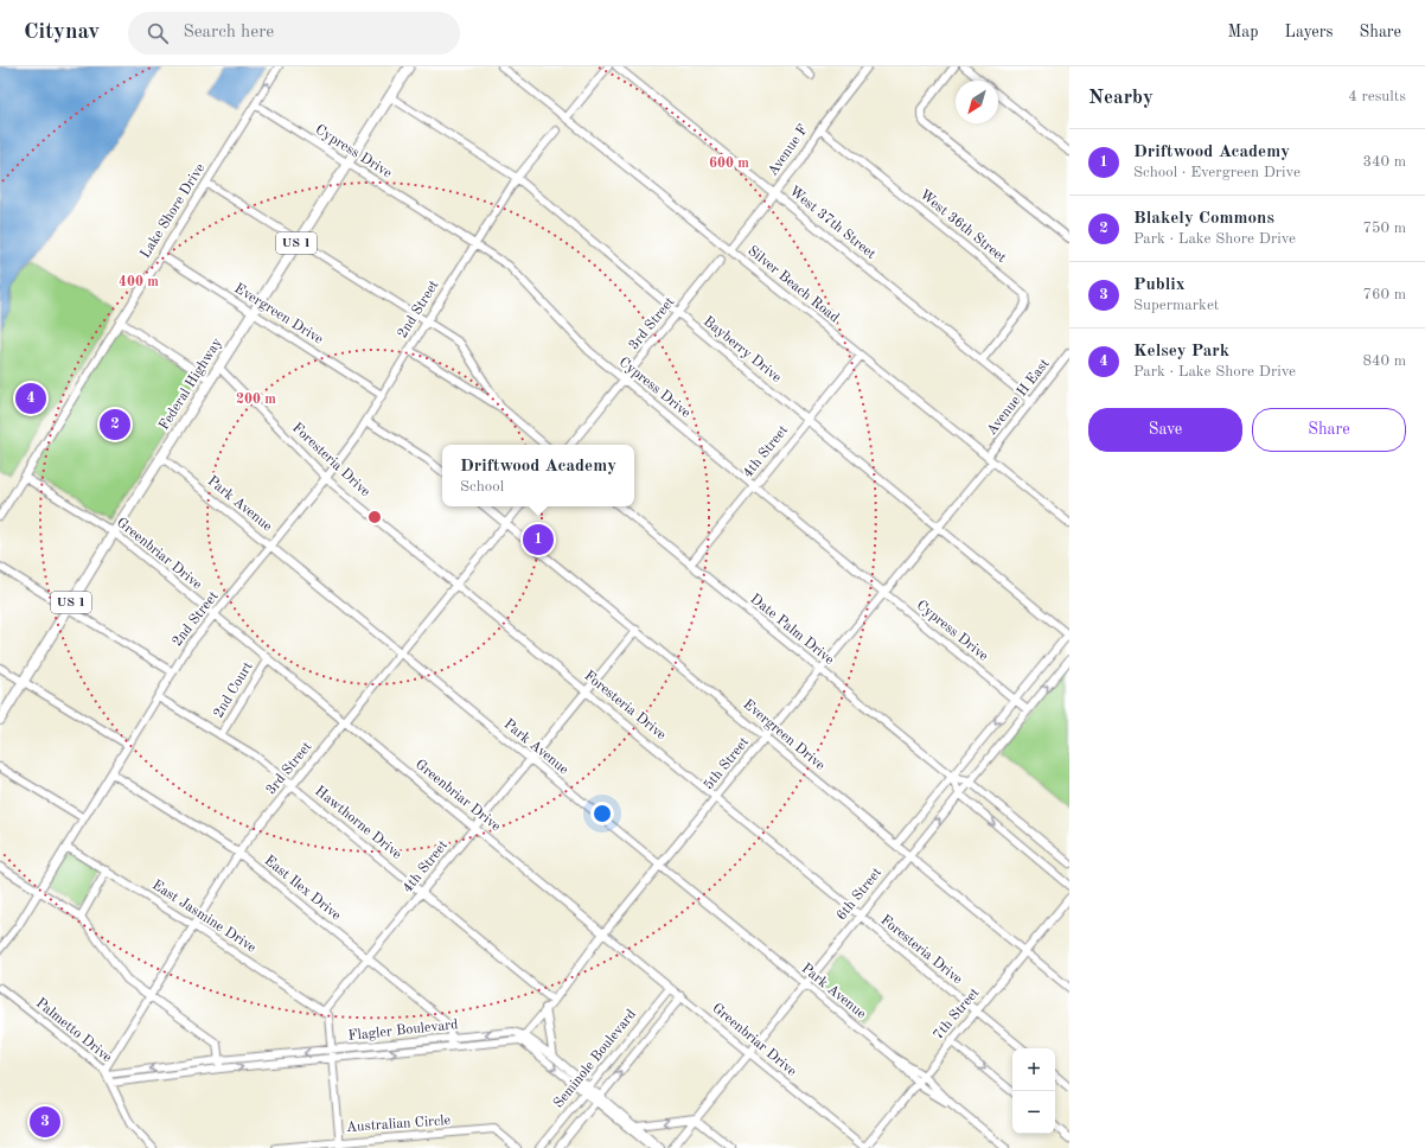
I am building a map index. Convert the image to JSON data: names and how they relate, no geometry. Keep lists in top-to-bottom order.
{
  "streets": {
    "main road": ["US 1", "Federal Highway"],
    "street": [
      "Avenue F",
      "Cypress Drive",
      "Lake Shore Drive",
      "West 37th Street",
      "West 36th Street",
      "Silver Beach Road",
      "2nd Street",
      "Evergreen Drive",
      "3rd Street",
      "Bayberry Drive",
      "Avenue H East",
      "4th Street",
      "Foresteria Drive",
      "Park Avenue",
      "Greenbriar Drive",
      "Date Palm Drive",
      "2nd Court",
      "5th Street",
      "Hawthorne Drive",
      "East Ilex Drive",
      "6th Street",
      "East Jasmine Drive",
      "7th Street",
      "Palmetto Drive",
      "Flagler Boulevard",
      "Seminole Boulevard",
      "Australian Circle"
    ]
  },
  "crossings": [
    ["Avenue F", "West 37th Street"],
    ["Avenue F", "West 36th Street"],
    ["Avenue F", "Silver Beach Road"],
    ["Cypress Drive", "Lake Shore Drive"],
    ["Cypress Drive", "2nd Street"],
    ["Cypress Drive", "3rd Street"],
    ["Cypress Drive", "Federal Highway"],
    ["Cypress Drive", "4th Street"],
    ["Cypress Drive", "5th Street"],
    ["Cypress Drive", "6th Street"],
    ["Lake Shore Drive", "Evergreen Drive"],
    ["Lake Shore Drive", "Greenbriar Drive"],
    ["West 37th Street", "West 36th Street"],
    ["West 37th Street", "Avenue H East"],
    ["Silver Beach Road", "Avenue H East"],
    ["Silver Beach Road", "4th Street"],
    ["Silver Beach Road", "5th Street"],
    ["2nd Street", "Evergreen Drive"],
    ["2nd Street", "Bayberry Drive"],
    ["2nd Street", "Foresteria Drive"],
    ["2nd Street", "Park Avenue"],
    ["2nd Street", "Greenbriar Drive"],
    ["2nd Street", "Hawthorne Drive"],
    ["2nd Street", "East Ilex Drive"],
    ["2nd Street", "East Jasmine Drive"],
    ["Evergreen Drive", "3rd Street"],
    ["Evergreen Drive", "Federal Highway"],
    ["Evergreen Drive", "4th Street"],
    ["Evergreen Drive", "5th Street"],
    ["Evergreen Drive", "6th Street"],
    ["Evergreen Drive", "7th Street"],
    ["3rd Street", "Bayberry Drive"],
    ["3rd Street", "Foresteria Drive"],
    ["3rd Street", "Park Avenue"],
    ["3rd Street", "Greenbriar Drive"],
    ["3rd Street", "Hawthorne Drive"],
    ["3rd Street", "East Ilex Drive"],
    ["3rd Street", "East Jasmine Drive"],
    ["3rd Street", "Palmetto Drive"],
    ["3rd Street", "Flagler Boulevard"],
    ["Bayberry Drive", "Federal Highway"],
    ["Bayberry Drive", "4th Street"],
    ["Bayberry Drive", "5th Street"],
    ["Federal Highway", "Foresteria Drive"],
    ["Federal Highway", "Park Avenue"],
    ["Federal Highway", "Greenbriar Drive"],
    ["Avenue H East", "5th Street"],
    ["4th Street", "Foresteria Drive"],
    ["4th Street", "Park Avenue"],
    ["4th Street", "Greenbriar Drive"],
    ["4th Street", "Date Palm Drive"],
    ["4th Street", "Hawthorne Drive"],
    ["4th Street", "East Ilex Drive"],
    ["4th Street", "East Jasmine Drive"],
    ["Foresteria Drive", "5th Street"],
    ["Foresteria Drive", "6th Street"],
    ["Foresteria Drive", "7th Street"],
    ["Park Avenue", "5th Street"],
    ["Park Avenue", "6th Street"],
    ["Park Avenue", "7th Street"],
    ["Greenbriar Drive", "2nd Court"],
    ["Greenbriar Drive", "5th Street"],
    ["Greenbriar Drive", "6th Street"],
    ["Greenbriar Drive", "7th Street"],
    ["Greenbriar Drive", "Seminole Boulevard"],
    ["Date Palm Drive", "5th Street"],
    ["Date Palm Drive", "6th Street"],
    ["2nd Court", "Hawthorne Drive"],
    ["5th Street", "Hawthorne Drive"],
    ["5th Street", "Flagler Boulevard"],
    ["East Ilex Drive", "Flagler Boulevard"],
    ["Palmetto Drive", "Flagler Boulevard"],
    ["Flagler Boulevard", "Seminole Boulevard"]
  ],
  "north": "bottom left",
  "page": {
    "header": "Citynav",
    "search": "Search here",
    "nav": ["Map", "Layers", "Share"],
    "heading": ["Nearby", "4 results"],
    "list": [
      {
        "mark": "1",
        "name": "Driftwood Academy",
        "note": "School · Evergreen Drive",
        "value": "340 m"
      },
      {
        "mark": "2",
        "name": "Blakely Commons",
        "note": "Park · Lake Shore Drive",
        "value": "750 m"
      },
      {
        "mark": "3",
        "name": "Publix",
        "note": "Supermarket",
        "value": "760 m"
      },
      {
        "mark": "4",
        "name": "Kelsey Park",
        "note": "Park · Lake Shore Drive",
        "value": "840 m"
      }
    ],
    "pins": [
      "4",
      "2",
      "1",
      "3"
    ],
    "buttons": ["Save", "Share"],
    "popup": ["Driftwood Academy", "School"],
    "map_buttons": ["+", "−"]
  },
  "rings": ["600 m", "400 m", "200 m"]
}
